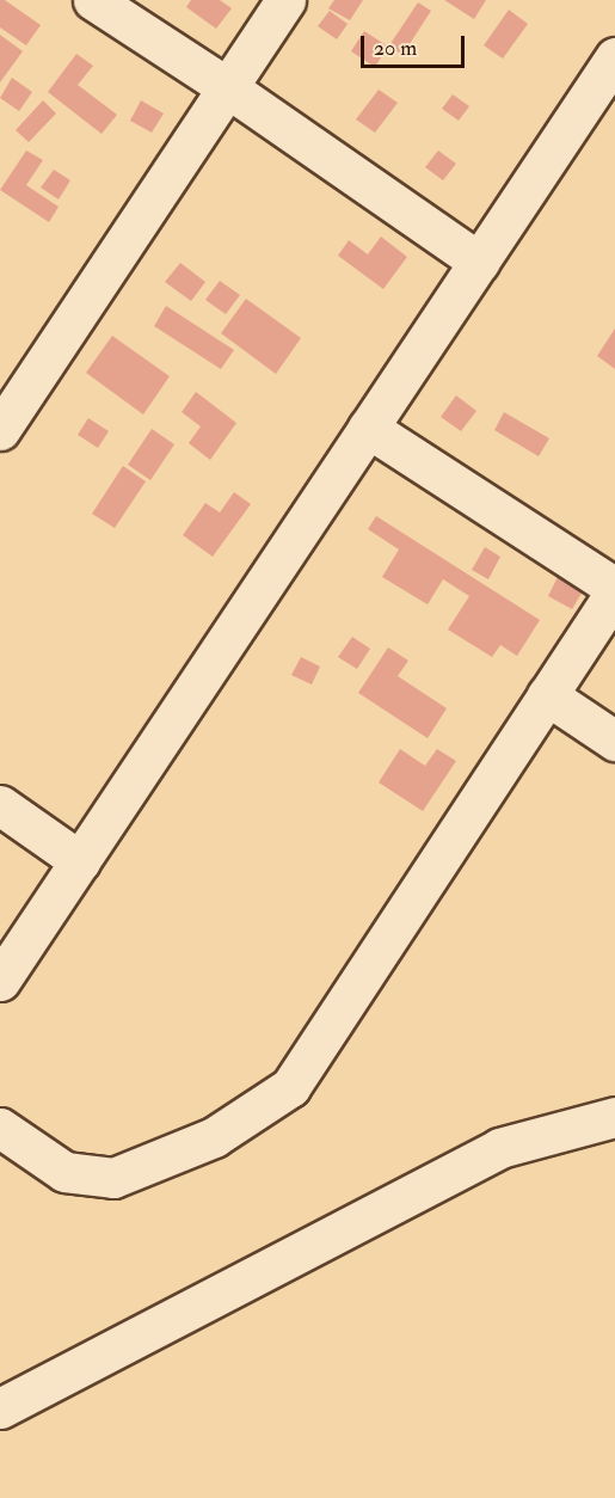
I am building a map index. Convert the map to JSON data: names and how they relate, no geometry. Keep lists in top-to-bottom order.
{
  "scale_bar": "20 m"
}
